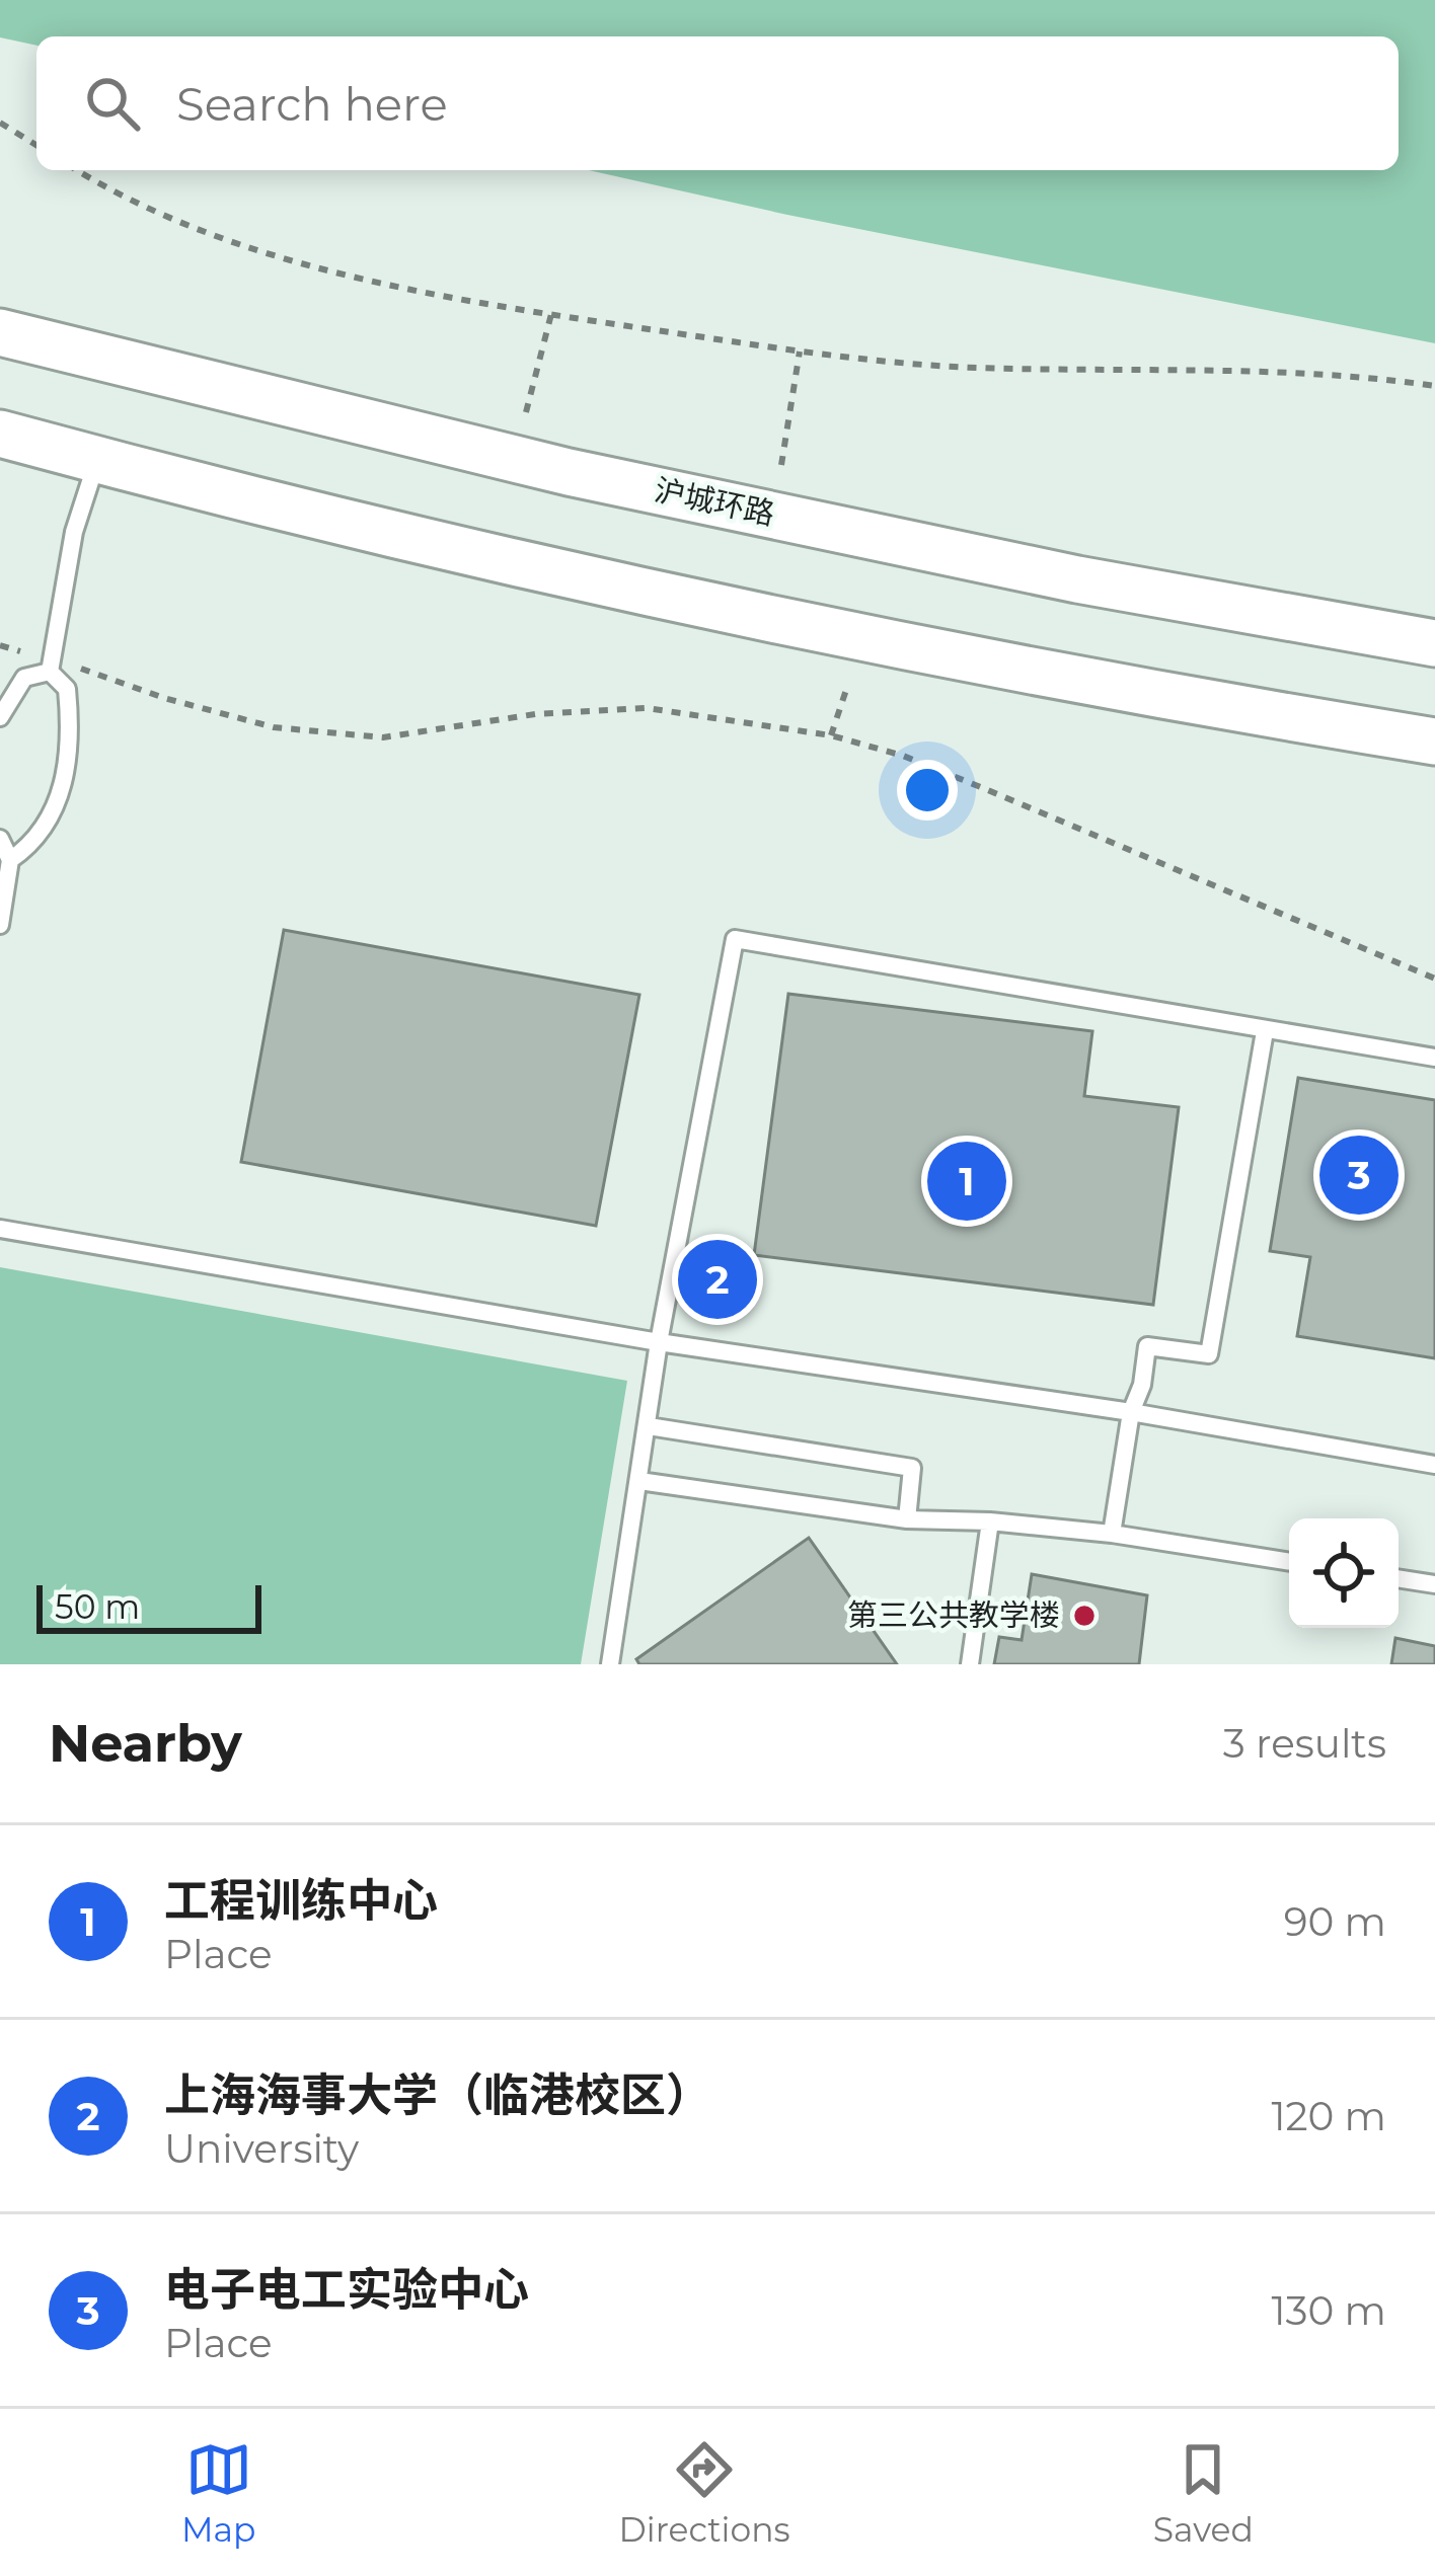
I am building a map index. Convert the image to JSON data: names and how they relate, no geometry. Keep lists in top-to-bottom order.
{
  "streets": {
    "main road": ["沪城环路"]
  },
  "places": ["第三公共教学楼"],
  "scale_bar": "50 m",
  "page": {
    "search": "Search here",
    "pins": ["3", "1", "2"],
    "scale": "50 m",
    "heading": ["Nearby", "3 results"],
    "list": [
      {
        "mark": "1",
        "name": "工程训练中心",
        "note": "Place",
        "value": "90 m"
      },
      {
        "mark": "2",
        "name": "上海海事大学（临港校区）",
        "note": "University",
        "value": "120 m"
      },
      {
        "mark": "3",
        "name": "电子电工实验中心",
        "note": "Place",
        "value": "130 m"
      }
    ],
    "nav": ["Map", "Directions", "Saved"]
  }
}
